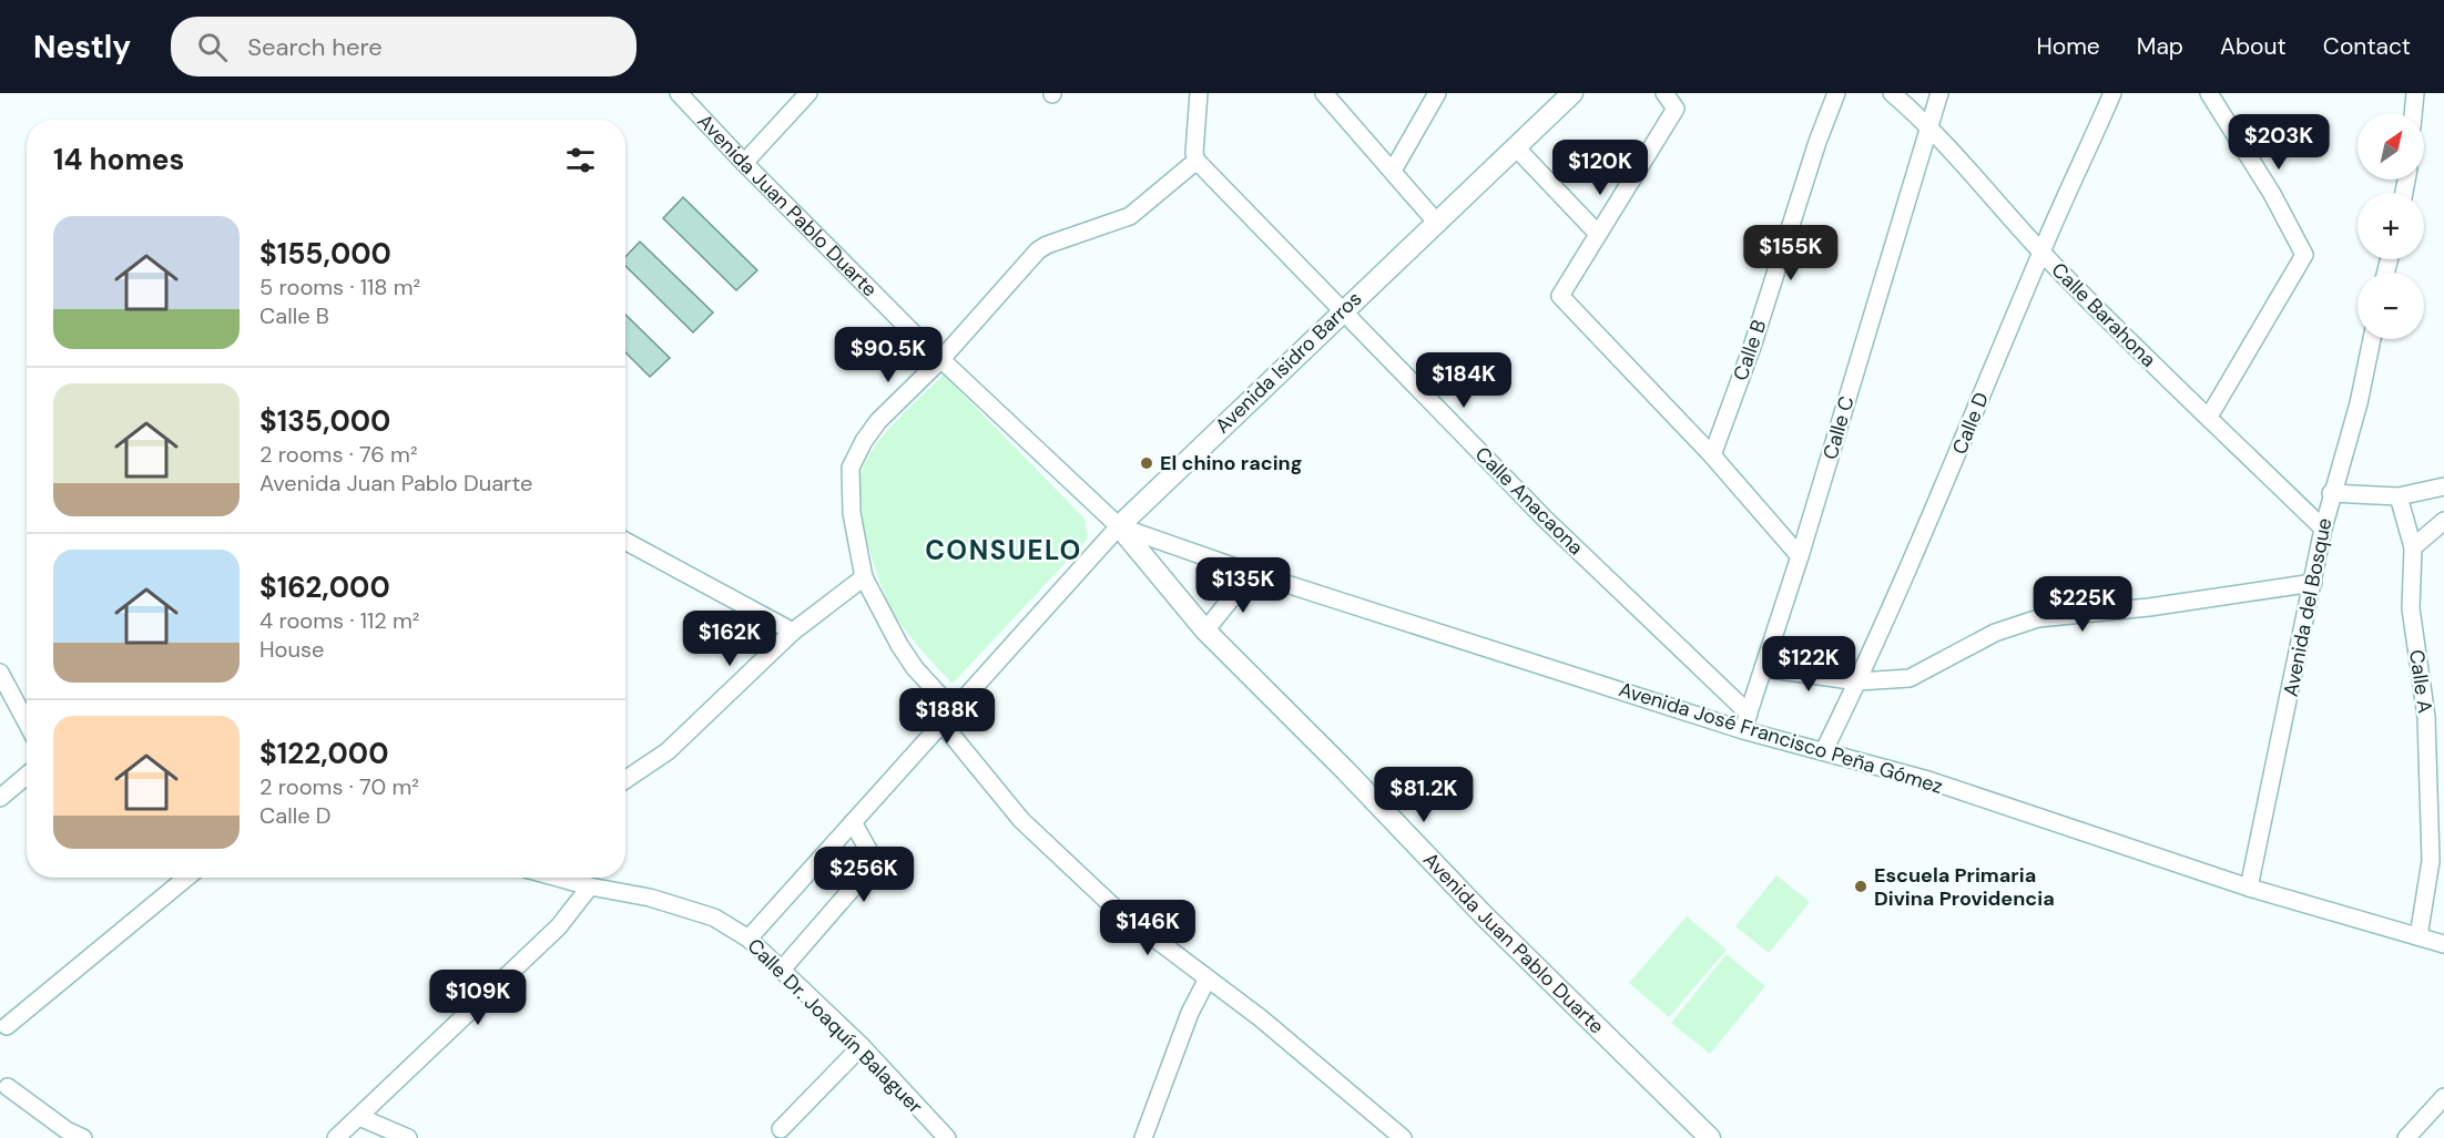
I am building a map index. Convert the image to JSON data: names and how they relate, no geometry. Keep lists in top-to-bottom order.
{
  "streets": {
    "street": [
      "Avenida Juan Pablo Duarte",
      "Calle Barahona",
      "Calle B",
      "Avenida Isidro Barros",
      "Calle D",
      "Calle C",
      "Calle Anacaona",
      "Avenida del Bosque",
      "Calle A",
      "Avenida José Francisco Peña Gómez",
      "Calle Dr. Joaquín Balaguer"
    ]
  },
  "crossings": [
    ["Avenida Juan Pablo Duarte", "Avenida Isidro Barros"],
    ["Avenida Juan Pablo Duarte", "Avenida José Francisco Peña Gómez"],
    ["Calle Barahona", "Calle D"],
    ["Calle Barahona", "Calle C"],
    ["Calle Barahona", "Avenida del Bosque"],
    ["Avenida Isidro Barros", "Calle Anacaona"],
    ["Avenida Isidro Barros", "Avenida José Francisco Peña Gómez"],
    ["Avenida Isidro Barros", "Calle Dr. Joaquín Balaguer"],
    ["Calle D", "Avenida José Francisco Peña Gómez"],
    ["Calle C", "Calle Anacaona"],
    ["Calle C", "Avenida José Francisco Peña Gómez"],
    ["Avenida del Bosque", "Avenida José Francisco Peña Gómez"],
    ["Calle A", "Avenida José Francisco Peña Gómez"]
  ],
  "districts": ["CONSUELO"],
  "places": ["El chino racing", "Escuela Primaria Divina Providencia"],
  "north": "top right",
  "page": {
    "header": "Nestly",
    "search": "Search here",
    "nav": [
      "Home",
      "Map",
      "About",
      "Contact"
    ],
    "map_buttons": ["+", "−"],
    "price": [
      "$203K",
      "$120K",
      "$155K",
      "$90.5K",
      "$184K",
      "$135K",
      "$225K",
      "$162K",
      "$122K",
      "$188K",
      "$81.2K",
      "$256K",
      "$146K",
      "$109K"
    ],
    "heading": "14 homes",
    "list": [
      {
        "name": "$155,000",
        "note": "5 rooms · 118 m² · Calle B"
      },
      {
        "name": "$135,000",
        "note": "2 rooms · 76 m² · Avenida Juan Pablo Duarte"
      },
      {
        "name": "$162,000",
        "note": "4 rooms · 112 m² · House"
      },
      {
        "name": "$122,000",
        "note": "2 rooms · 70 m² · Calle D"
      }
    ]
  }
}
